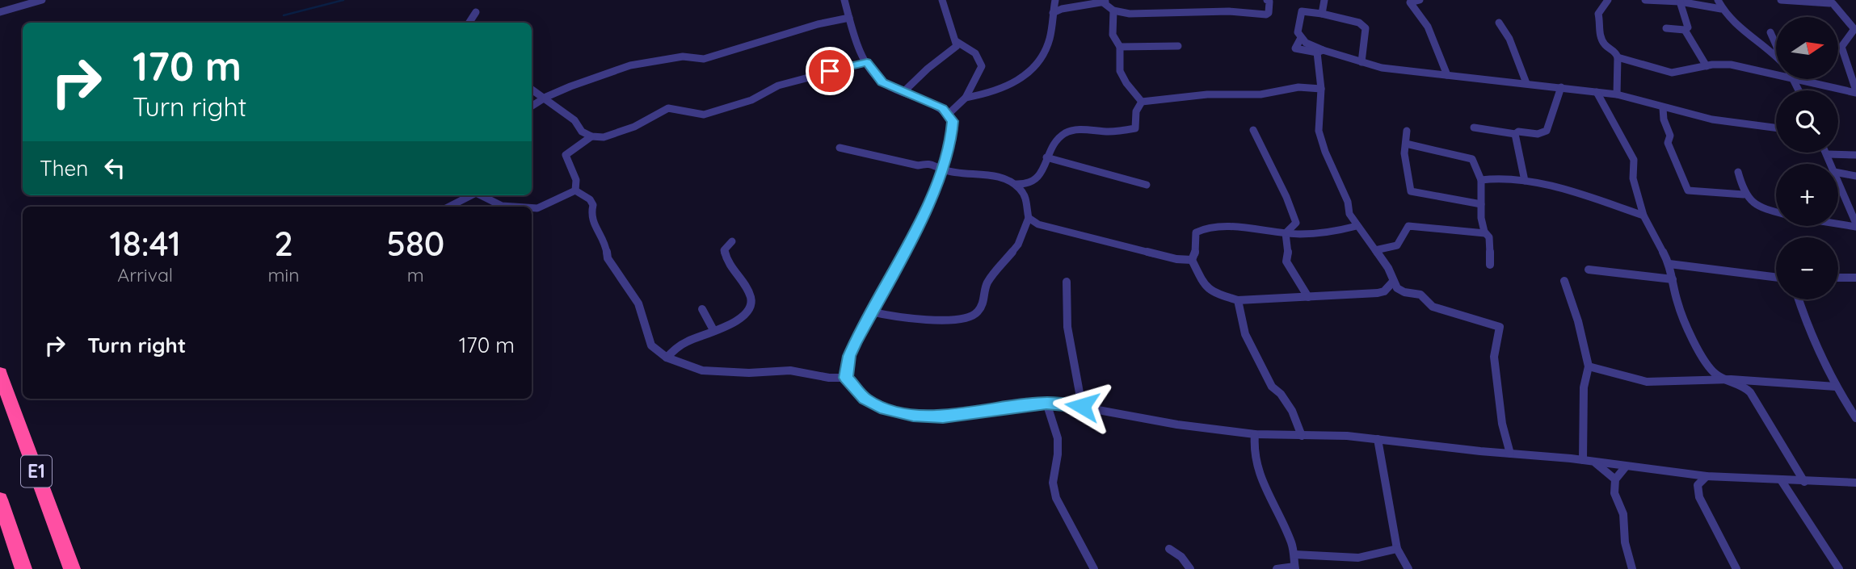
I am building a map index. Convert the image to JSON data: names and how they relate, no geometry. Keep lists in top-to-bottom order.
{
  "streets": {
    "highway": ["E1"]
  },
  "north": "right",
  "page": {
    "map_buttons": ["+", "−"],
    "turn": ["170 m", "Turn right"],
    "then": "Then",
    "eta": [
      "18:41",
      "Arrival",
      "2",
      "min",
      "580",
      "m"
    ],
    "list": [
      {
        "name": "Turn right",
        "value": "170 m"
      }
    ]
  }
}
